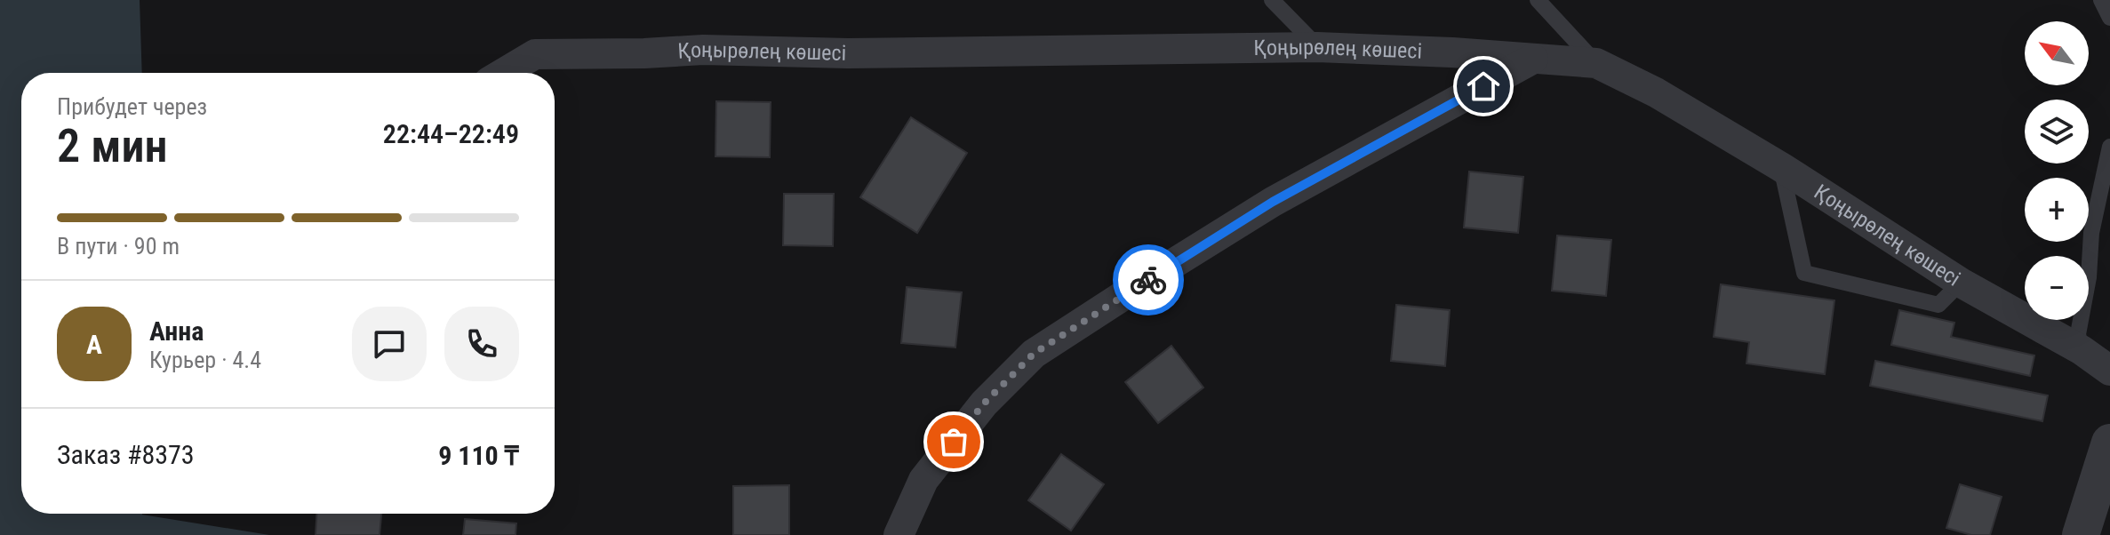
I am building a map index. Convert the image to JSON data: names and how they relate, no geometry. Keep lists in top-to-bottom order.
{
  "streets": {
    "street": ["Қоңырөлең көшесі"]
  },
  "north": "top left",
  "page": {
    "map_buttons": ["+", "−"],
    "heading": ["2 мин", "Прибудет через", "22:44–22:49"],
    "panel": [
      "Анна",
      "Курьер · 4.4",
      "Заказ #8373",
      "9 110 ₸"
    ],
    "bar": "В пути · 90 m",
    "round": "А"
  }
}
